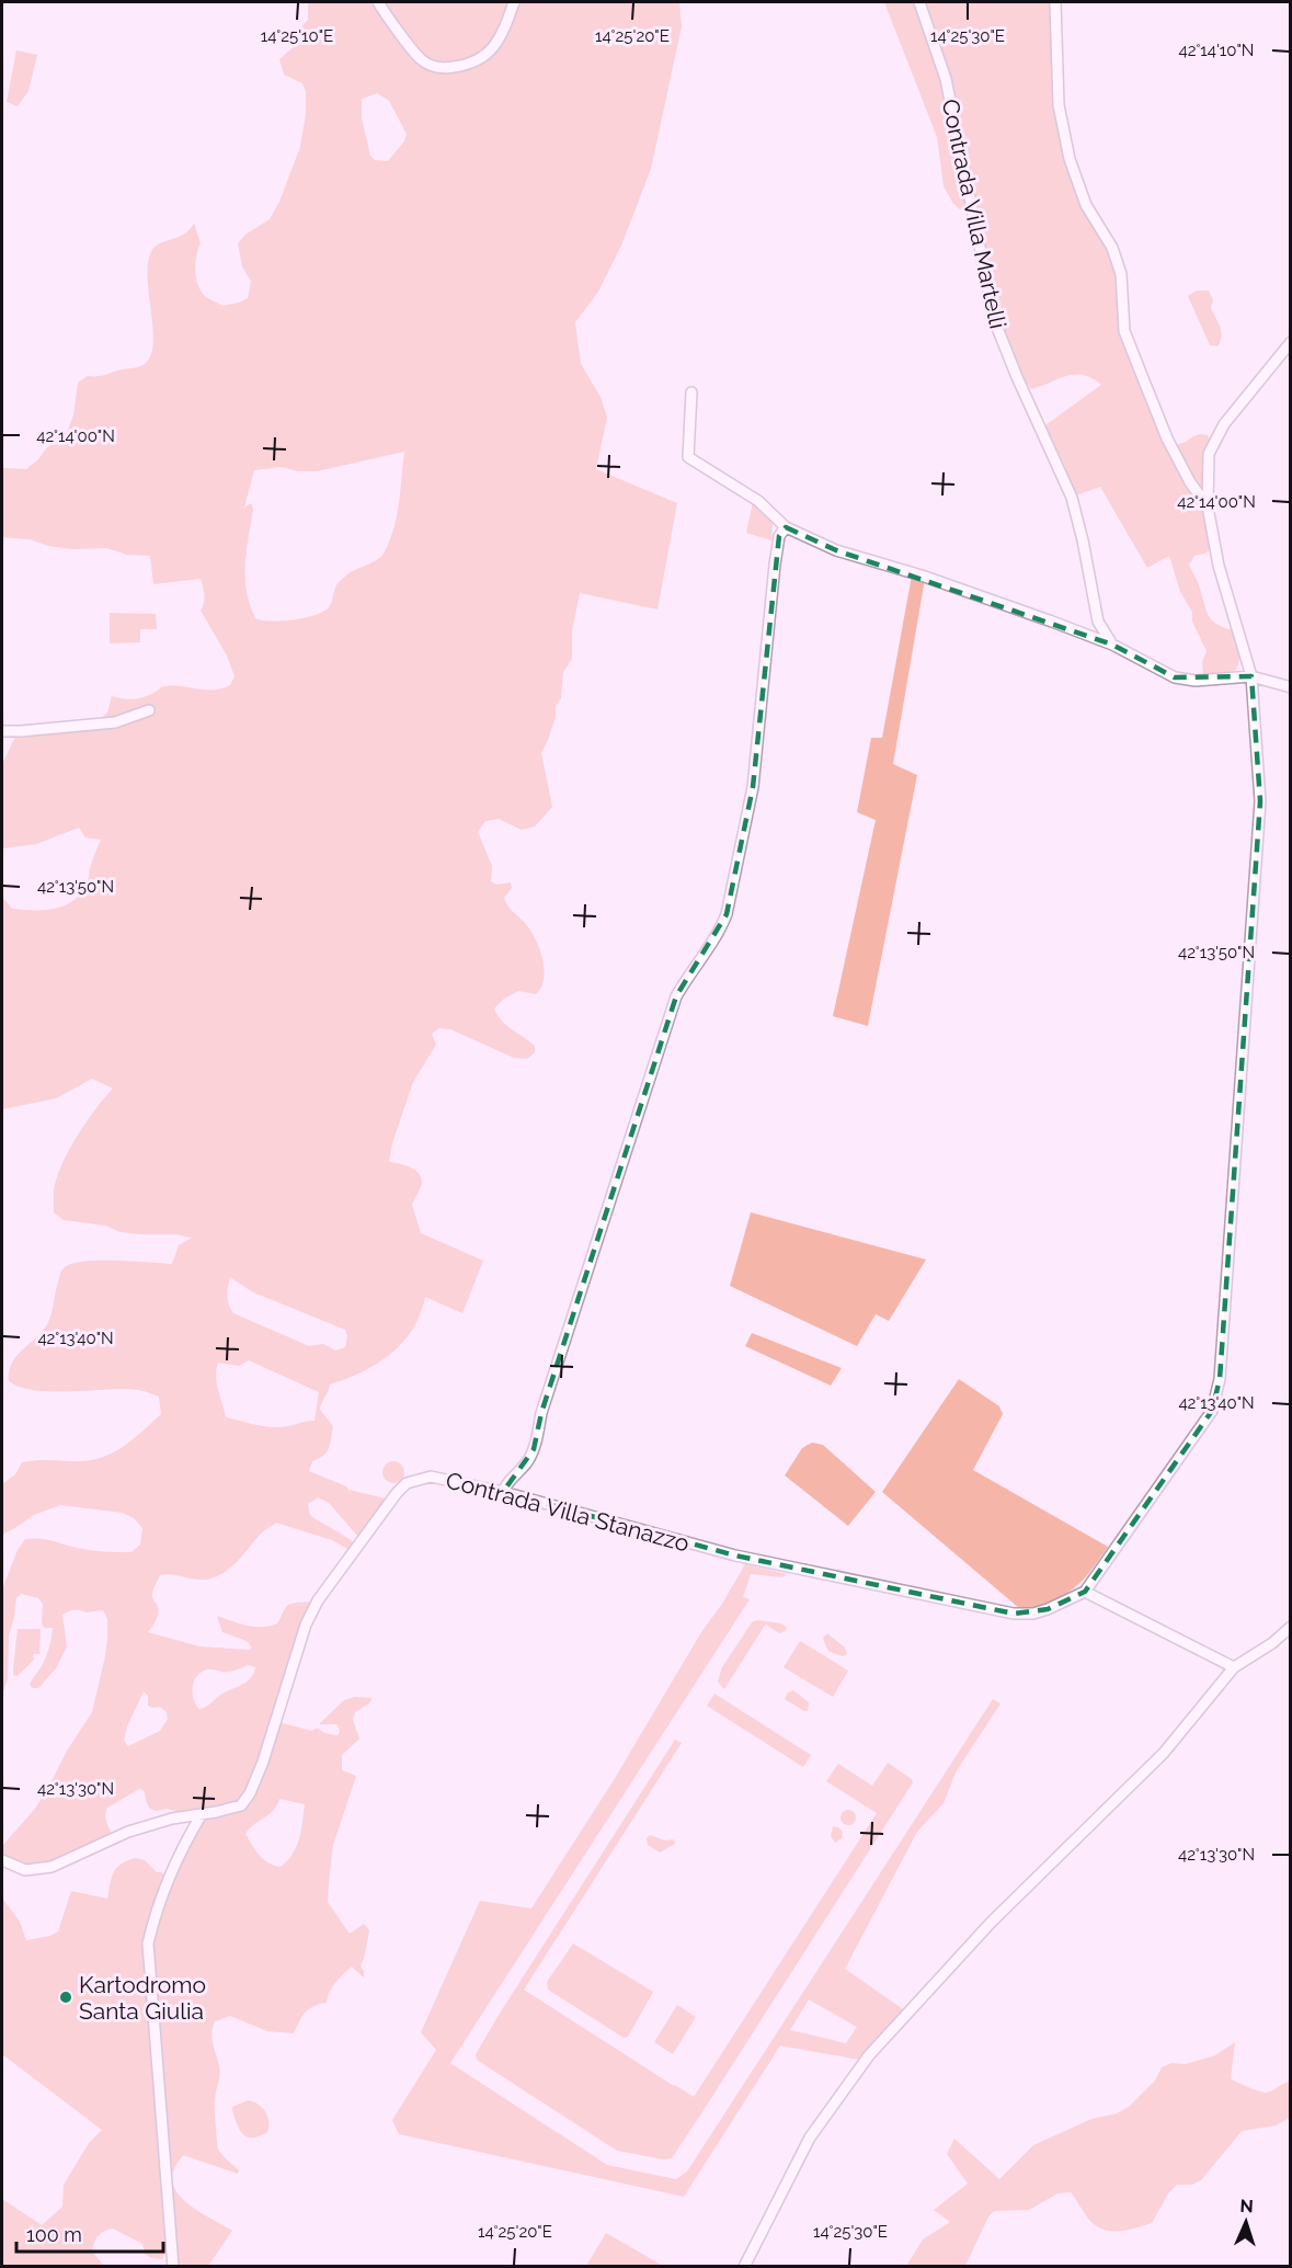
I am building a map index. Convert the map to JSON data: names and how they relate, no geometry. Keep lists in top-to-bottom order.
{
  "streets": {
    "street": ["Contrada Villa Martelli", "Contrada Villa Stanazzo"]
  },
  "places": ["Kartodromo Santa Giulia"],
  "scale_bar": "100 m",
  "north": "top",
  "coordinates": [
    "14°25'10\"E",
    "14°25'20\"E",
    "14°25'30\"E",
    "42°14'10\"N",
    "42°14'00\"N",
    "42°13'50\"N",
    "42°13'40\"N",
    "42°13'30\"N"
  ]
}
